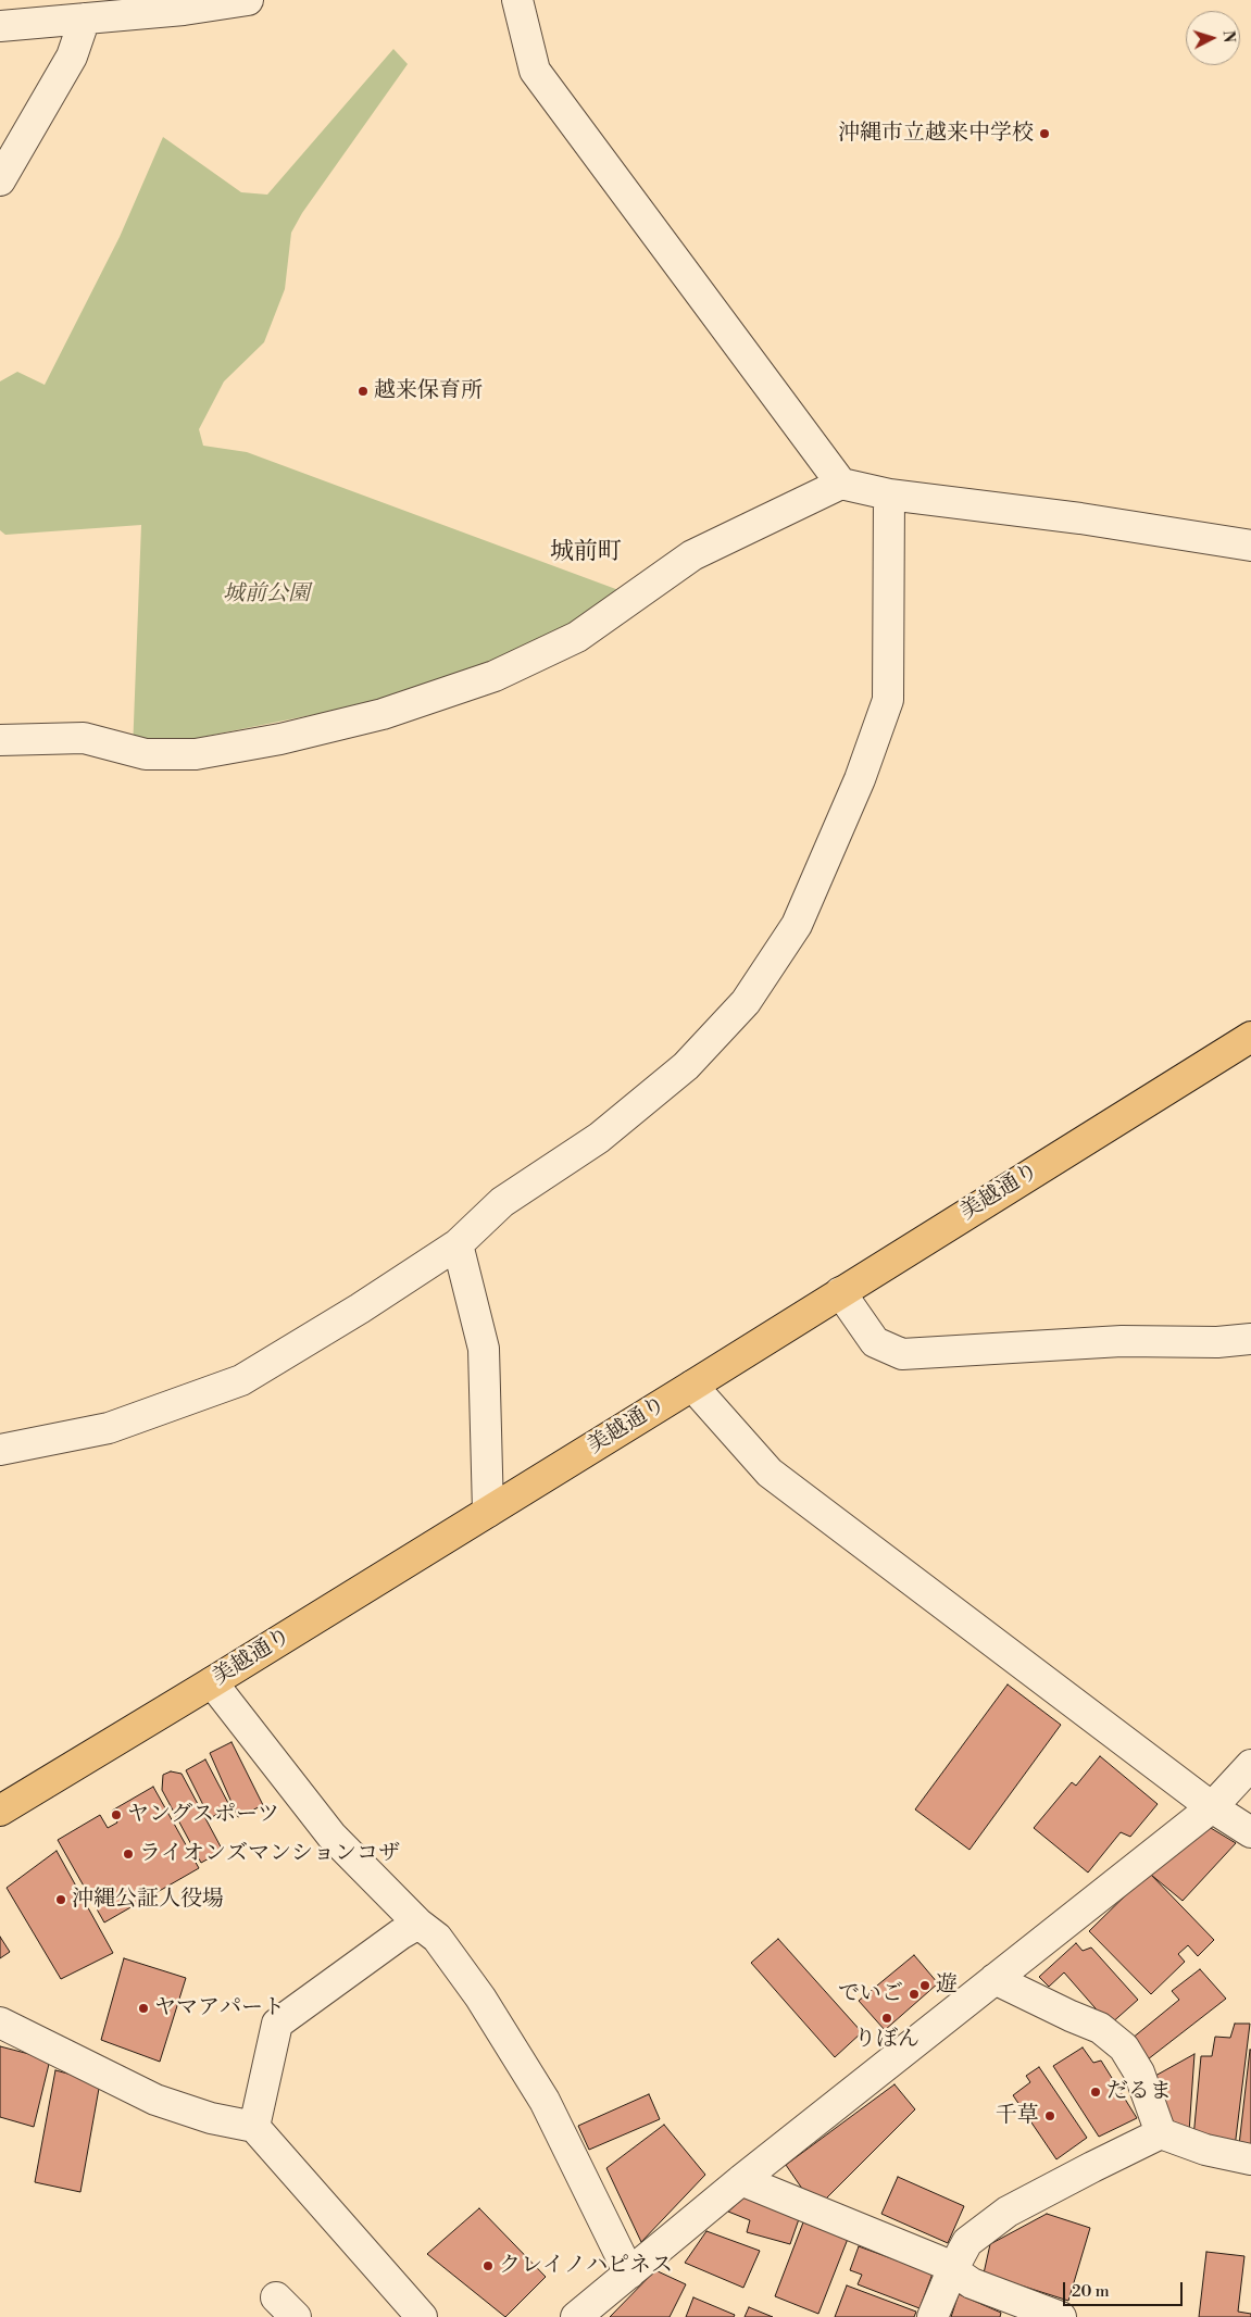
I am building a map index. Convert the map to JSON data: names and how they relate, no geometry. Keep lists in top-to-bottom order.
{
  "streets": {
    "highway": ["美越通り"]
  },
  "districts": ["城前町"],
  "parks": ["城前公園"],
  "places": [
    "沖縄市立越来中学校",
    "越来保育所",
    "ヤングスポーツ",
    "ライオンズマンションコザ",
    "沖縄公証人役場",
    "遊",
    "でいご",
    "ヤマアパート",
    "りぼん",
    "だるま",
    "千草",
    "クレイノハピネス"
  ],
  "scale_bar": "20 m",
  "north": "right"
}
